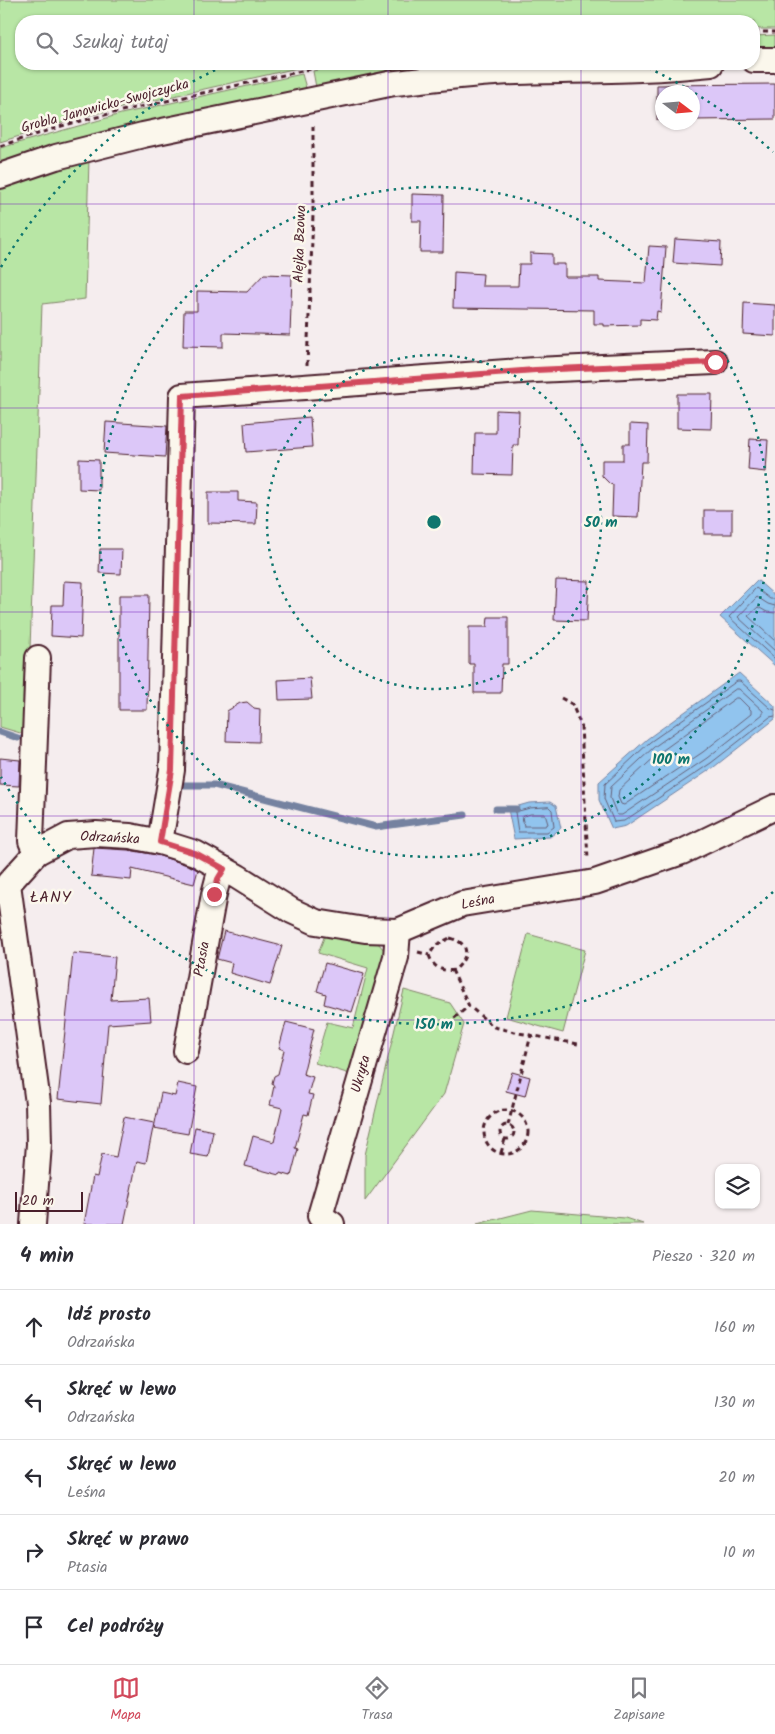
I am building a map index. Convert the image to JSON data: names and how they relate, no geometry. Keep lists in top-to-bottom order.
{
  "streets": {
    "street": [
      "Odrzańska",
      "Leśna",
      "Ptasia",
      "Ukryta"
    ],
    "path": ["Grobla Janowicko-Swojczycka", "Alejka Bzowa"]
  },
  "crossings": [
    ["Alejka Bzowa", "Odrzańska"],
    ["Odrzańska", "Leśna"],
    ["Leśna", "Ptasia"],
    ["Leśna", "Ukryta"]
  ],
  "districts": ["ŁANY"],
  "scale_bar": "20 m",
  "north": "right",
  "page": {
    "search": "Szukaj tutaj",
    "scale": "20 m",
    "heading": ["4 min", "Pieszo · 320 m"],
    "list": [
      ["Idź prosto", "Odrzańska", "160 m"],
      ["Skręć w lewo", "Odrzańska", "130 m"],
      ["Skręć w lewo", "Leśna", "20 m"],
      ["Skręć w prawo", "Ptasia", "10 m"],
      "Cel podróży"
    ],
    "nav": ["Mapa", "Trasa", "Zapisane"]
  },
  "rings": ["50 m", "100 m", "150 m"]
}
